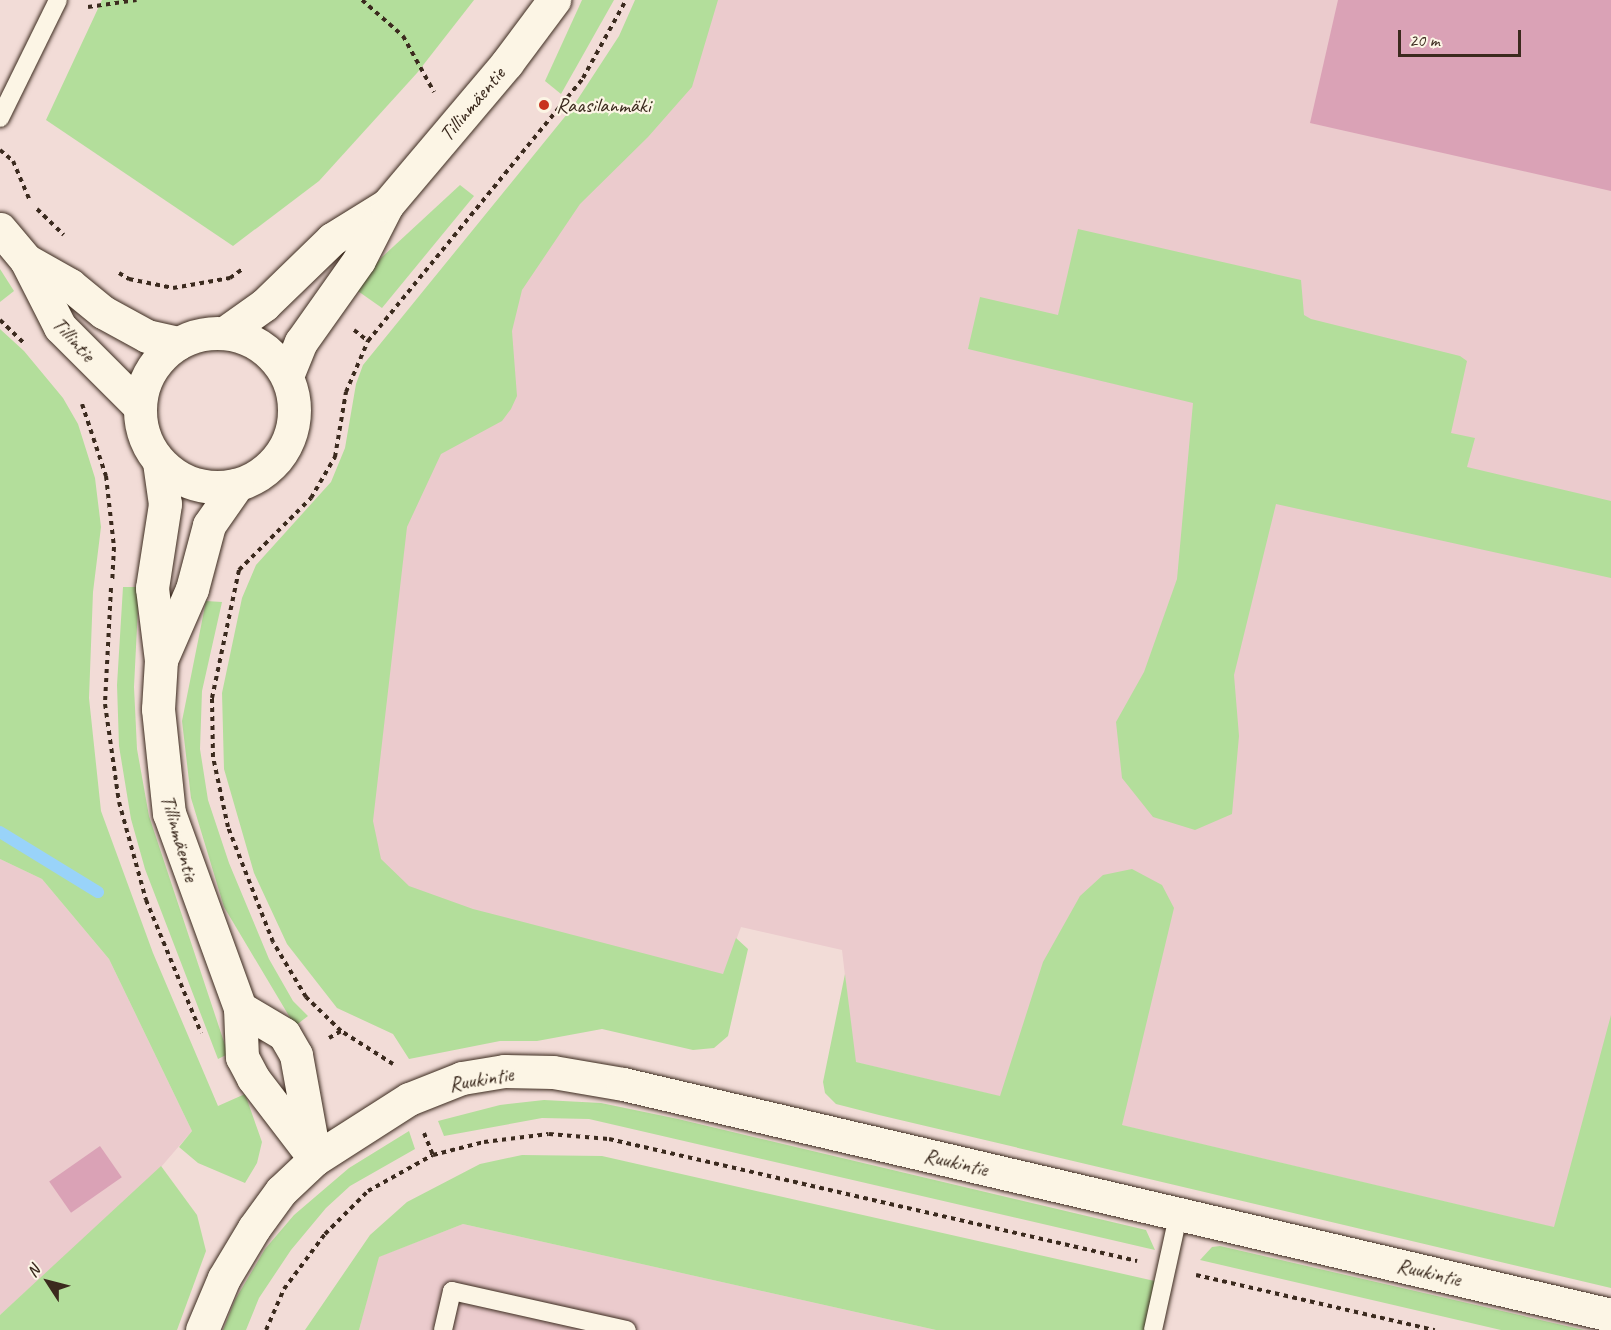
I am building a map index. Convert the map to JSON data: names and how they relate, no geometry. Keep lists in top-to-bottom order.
{
  "streets": {
    "street": ["Tillinmäentie", "Tillintie", "Ruukintie"]
  },
  "crossings": [
    ["Tillinmäentie", "Tillintie"],
    ["Tillinmäentie", "Ruukintie"]
  ],
  "places": ["Raasilanmäki"],
  "scale_bar": "20 m",
  "north": "top left"
}
